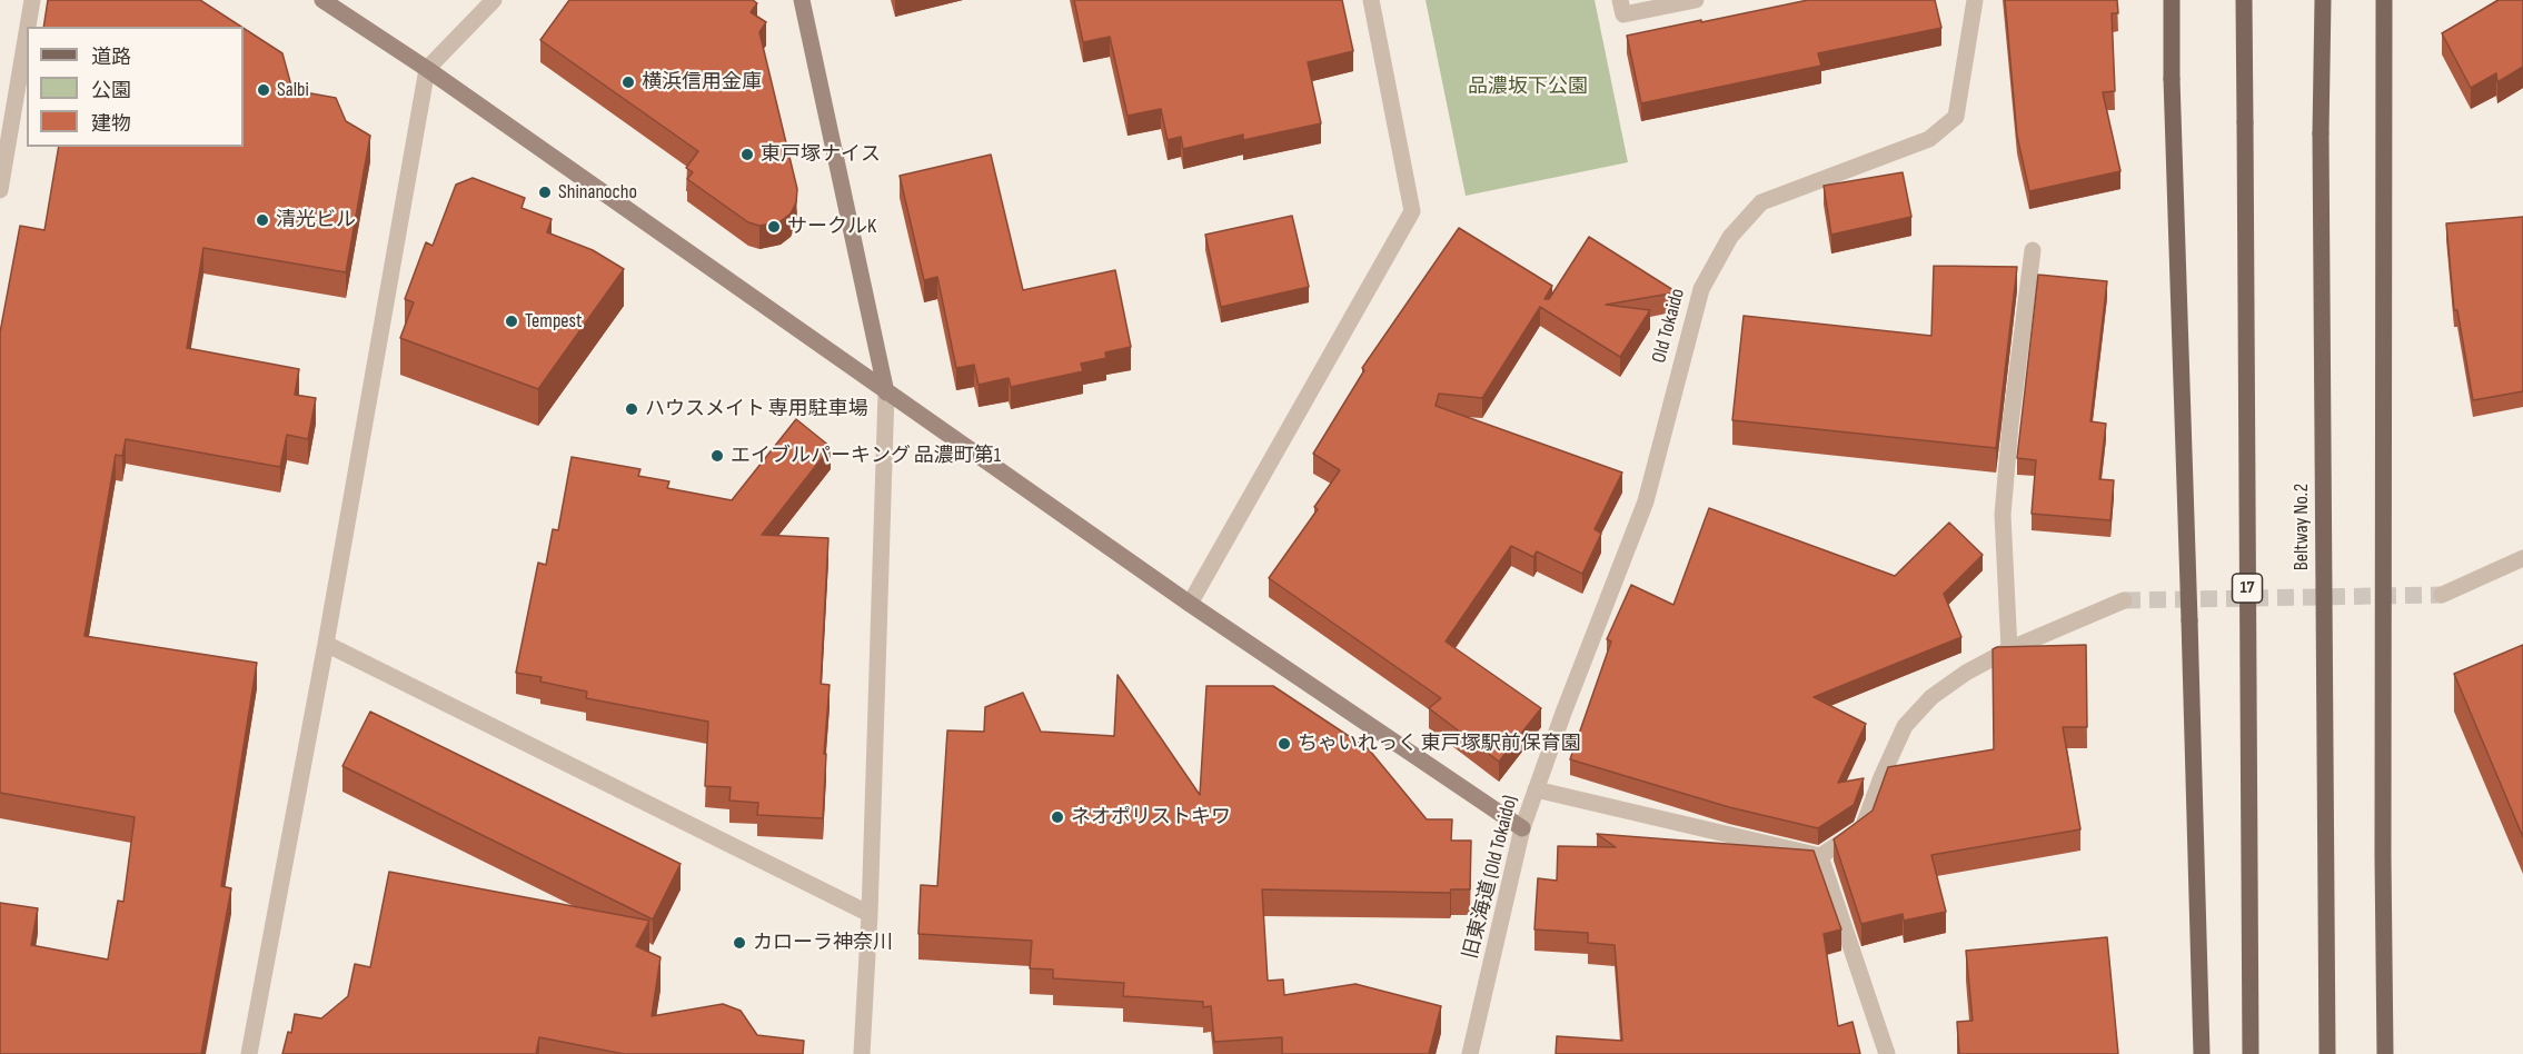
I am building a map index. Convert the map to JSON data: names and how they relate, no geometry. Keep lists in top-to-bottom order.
{
  "streets": {
    "main road": ["Beltway No.2", "17"],
    "street": ["Old Tokaido", "旧東海道 (Old Tokaido)"]
  },
  "crossings": [
    ["Old Tokaido", "旧東海道 (Old Tokaido)"]
  ],
  "parks": ["品濃坂下公園"],
  "places": [
    "横浜信用金庫",
    "Salbi",
    "東戸塚ナイス",
    "Shinanocho",
    "清光ビル",
    "サークルK",
    "Tempest",
    "ハウスメイト 専用駐車場",
    "エイブルパーキング 品濃町第1",
    "ちゃいれっく 東戸塚駅前保育園",
    "ネオポリストキワ",
    "カローラ神奈川"
  ],
  "legend": ["道路", "公園", "建物"]
}
